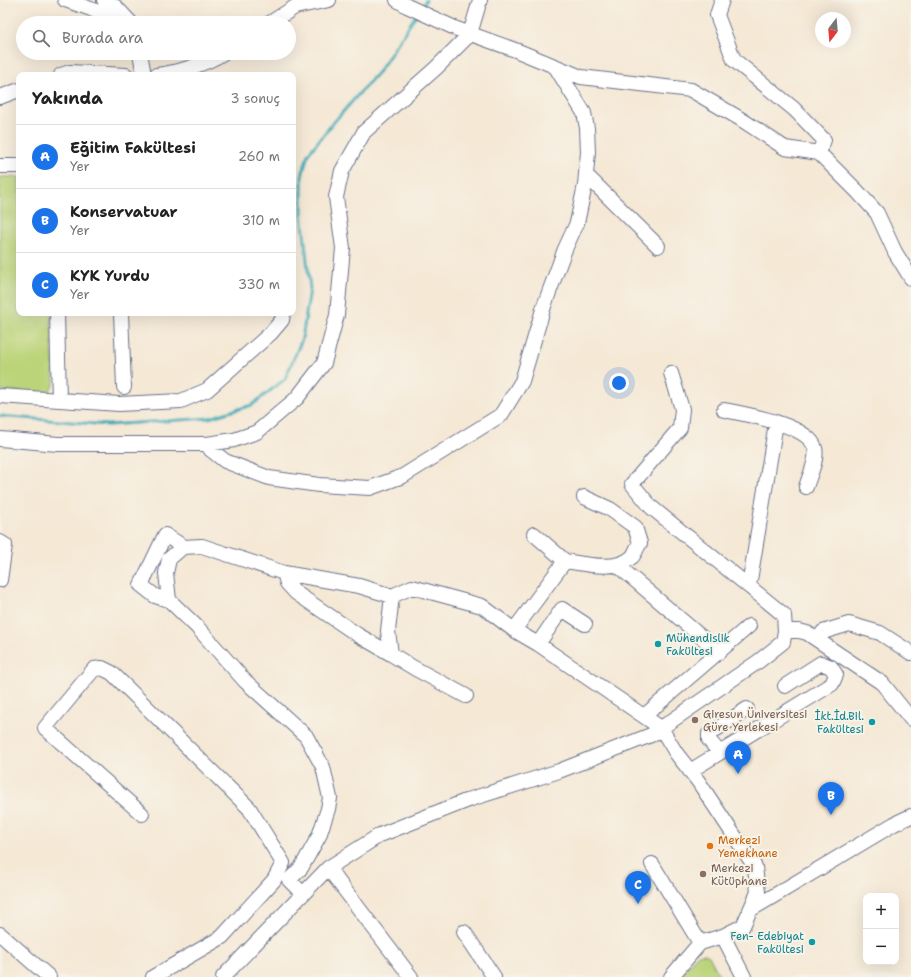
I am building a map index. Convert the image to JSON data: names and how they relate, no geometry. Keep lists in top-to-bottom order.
{
  "places": [
    "Mühendislik Fakültesi",
    "Giresun Üniversitesi Güre Yerlekesi",
    "İkt.İd.Bil. Fakültesi",
    "Merkezi Yemekhane",
    "Merkezi Kütüphane",
    "Fen- Edebiyat Fakültesi"
  ],
  "north": "bottom",
  "page": {
    "search": "Burada ara",
    "heading": ["Yakında", "3 sonuç"],
    "list": [
      {
        "mark": "A",
        "name": "Eğitim Fakültesi",
        "note": "Yer",
        "value": "260 m"
      },
      {
        "mark": "B",
        "name": "Konservatuar",
        "note": "Yer",
        "value": "310 m"
      },
      {
        "mark": "C",
        "name": "KYK Yurdu",
        "note": "Yer",
        "value": "330 m"
      }
    ],
    "pins": ["A", "B", "C"],
    "map_buttons": ["+", "−"]
  }
}
